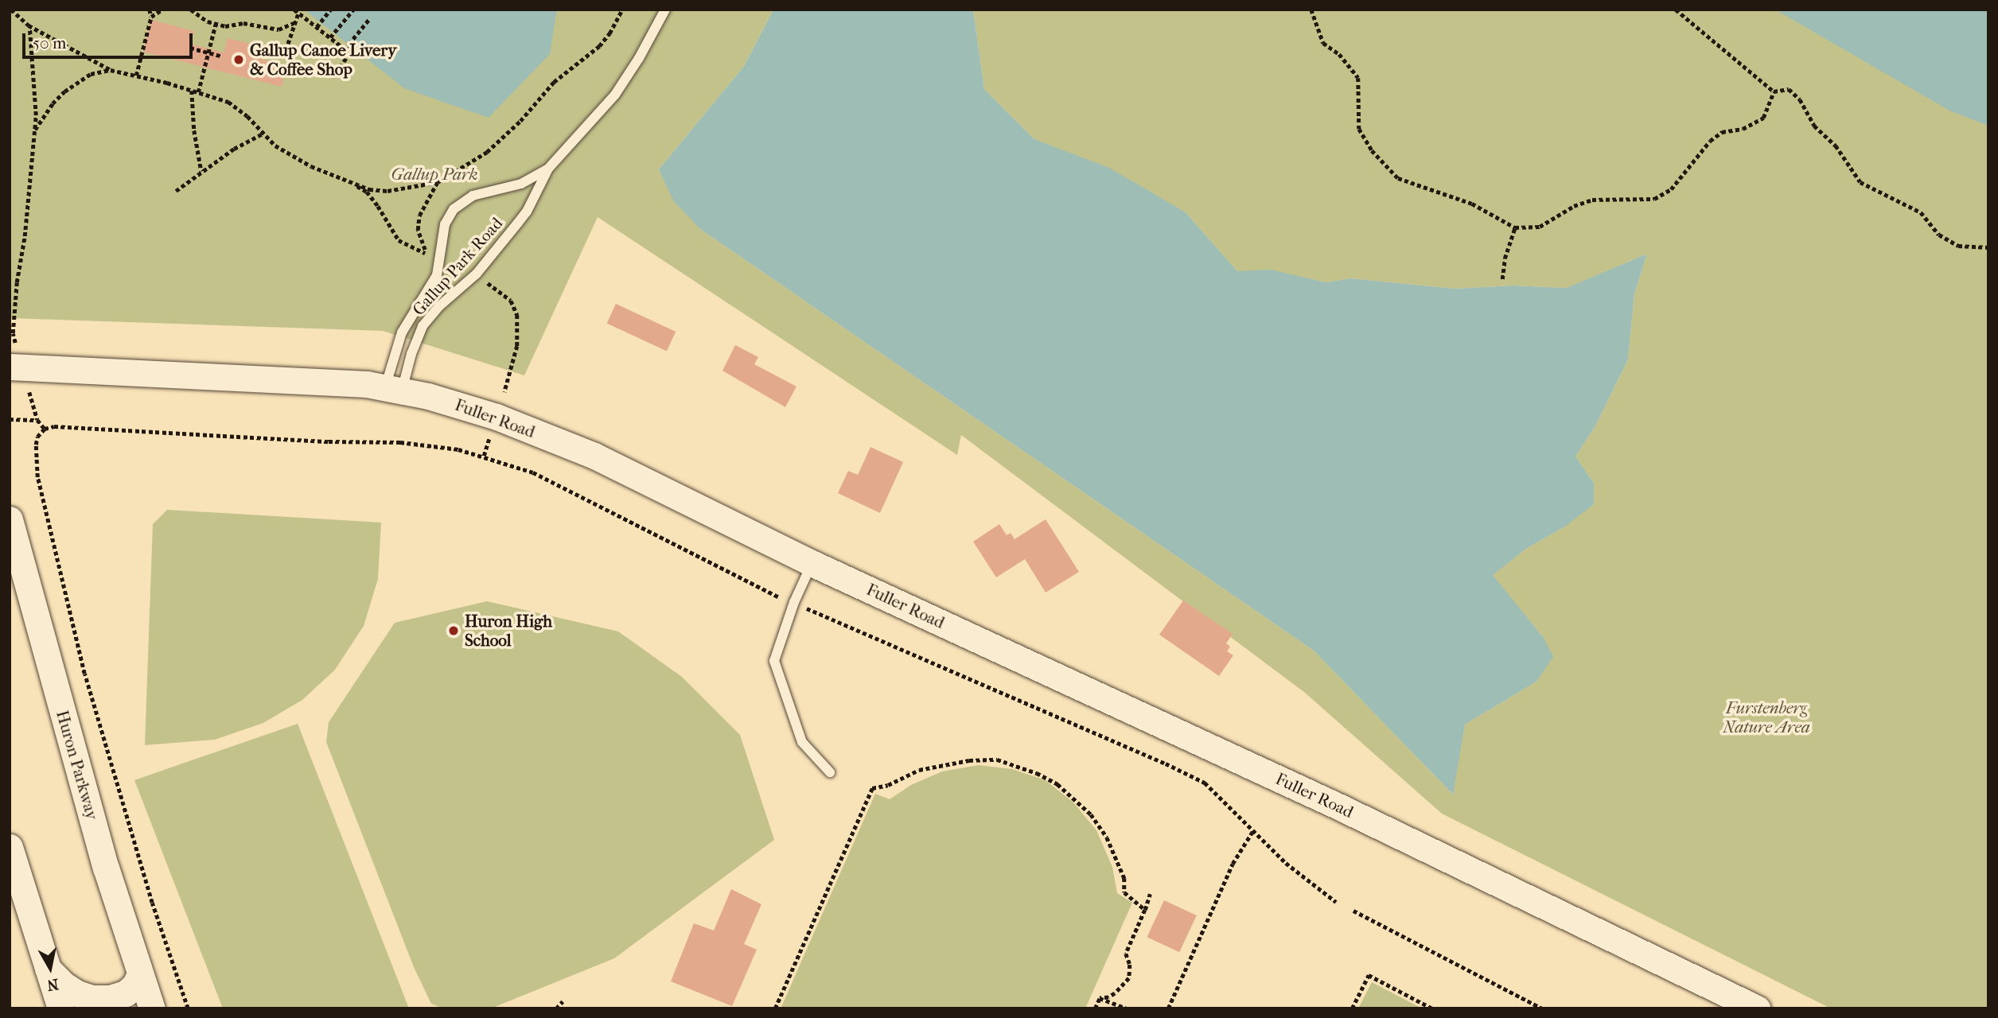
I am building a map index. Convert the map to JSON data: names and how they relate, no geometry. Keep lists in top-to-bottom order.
{
  "streets": {
    "main road": ["Fuller Road", "Huron Parkway"],
    "lane": ["Gallup Park Road"]
  },
  "crossings": [
    ["Gallup Park Road", "Fuller Road"]
  ],
  "parks": ["Gallup Park", "Furstenberg Nature Area"],
  "places": ["Gallup Canoe Livery & Coffee Shop", "Huron High School"],
  "scale_bar": "50 m",
  "north": "bottom"
}
